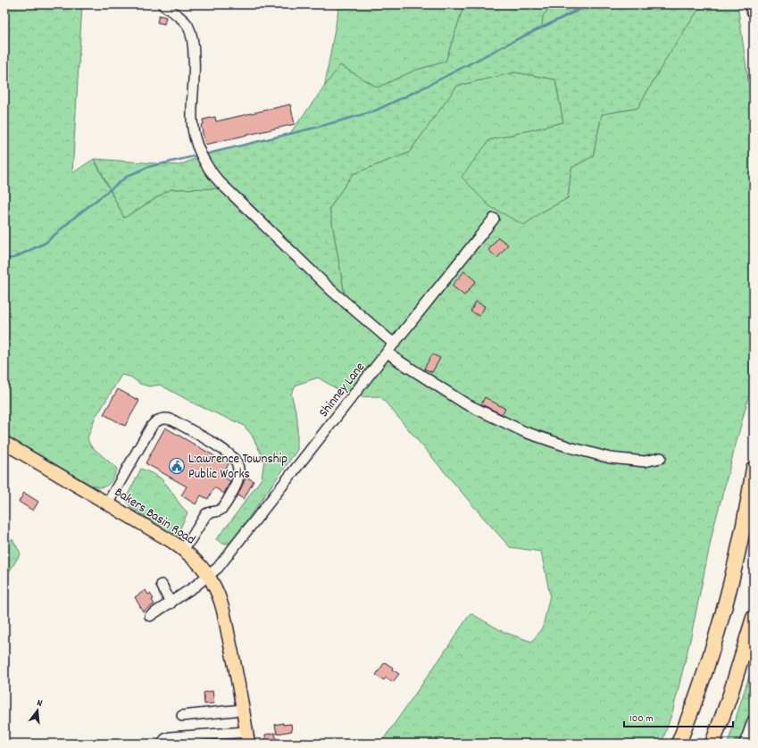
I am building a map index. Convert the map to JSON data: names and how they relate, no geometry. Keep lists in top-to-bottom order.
{
  "streets": {
    "main road": ["Bakers Basin Road"],
    "street": ["Shinney Lane"]
  },
  "crossings": [
    ["Shinney Lane", "Bakers Basin Road"]
  ],
  "places": {
    "public building": ["L:awrence Township Public Works"]
  },
  "scale_bar": "100 m",
  "north": "top"
}
